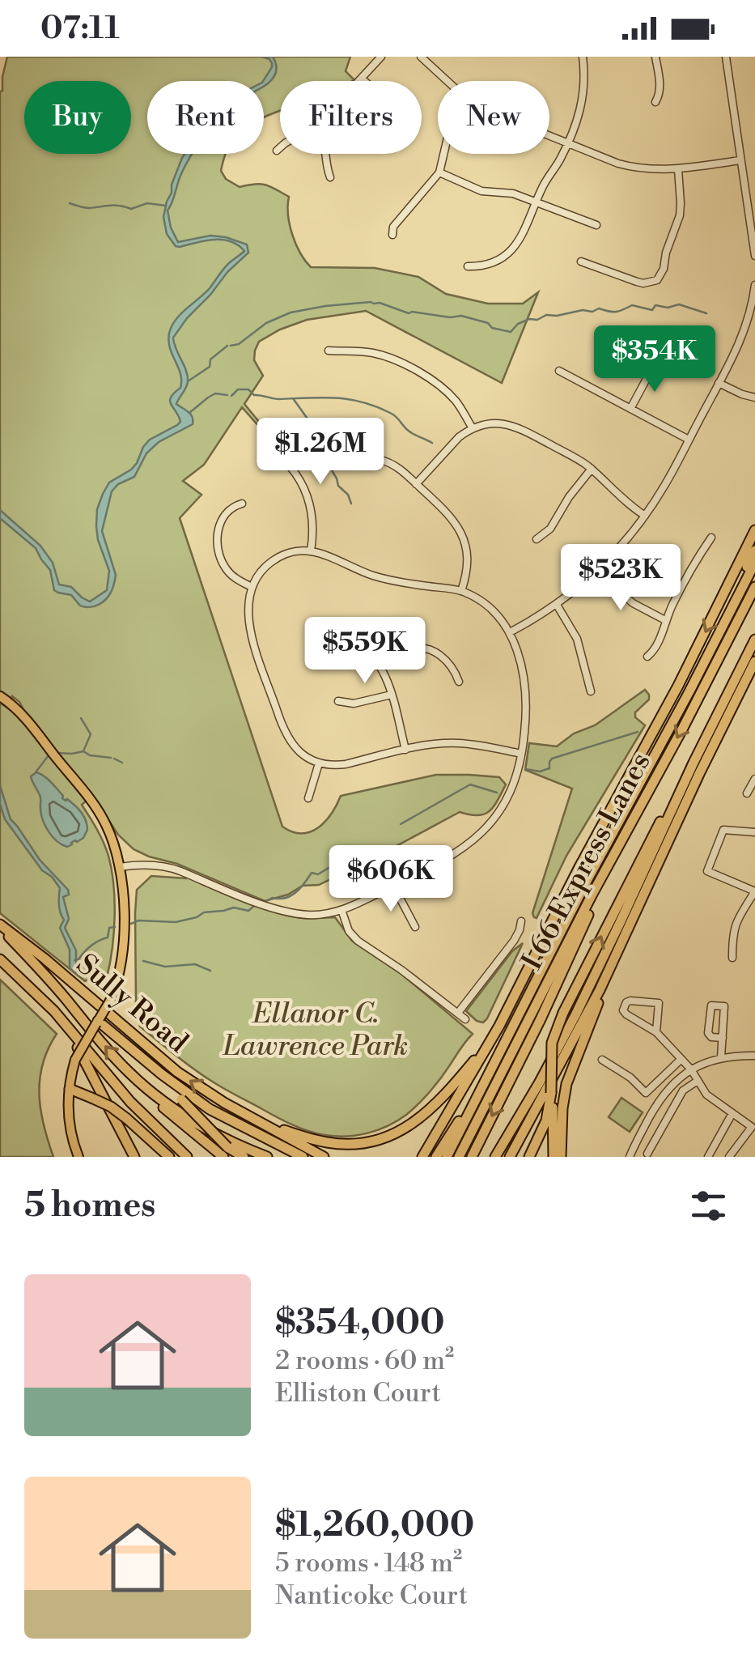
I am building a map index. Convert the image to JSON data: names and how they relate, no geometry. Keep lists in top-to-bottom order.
{
  "streets": {
    "highway": ["I 66 Express Lanes", "Sully Road"]
  },
  "parks": ["Ellanor C. Lawrence Park"],
  "page": {
    "status": "07:11",
    "chip": [
      "Buy",
      "Rent",
      "Filters",
      "New"
    ],
    "price": [
      "$354K",
      "$1.26M",
      "$523K",
      "$559K",
      "$606K"
    ],
    "heading": "5 homes",
    "list": [
      {
        "name": "$354,000",
        "note": "2 rooms · 60 m² · Elliston Court"
      },
      {
        "name": "$1,260,000",
        "note": "5 rooms · 148 m² · Nanticoke Court"
      }
    ]
  }
}
